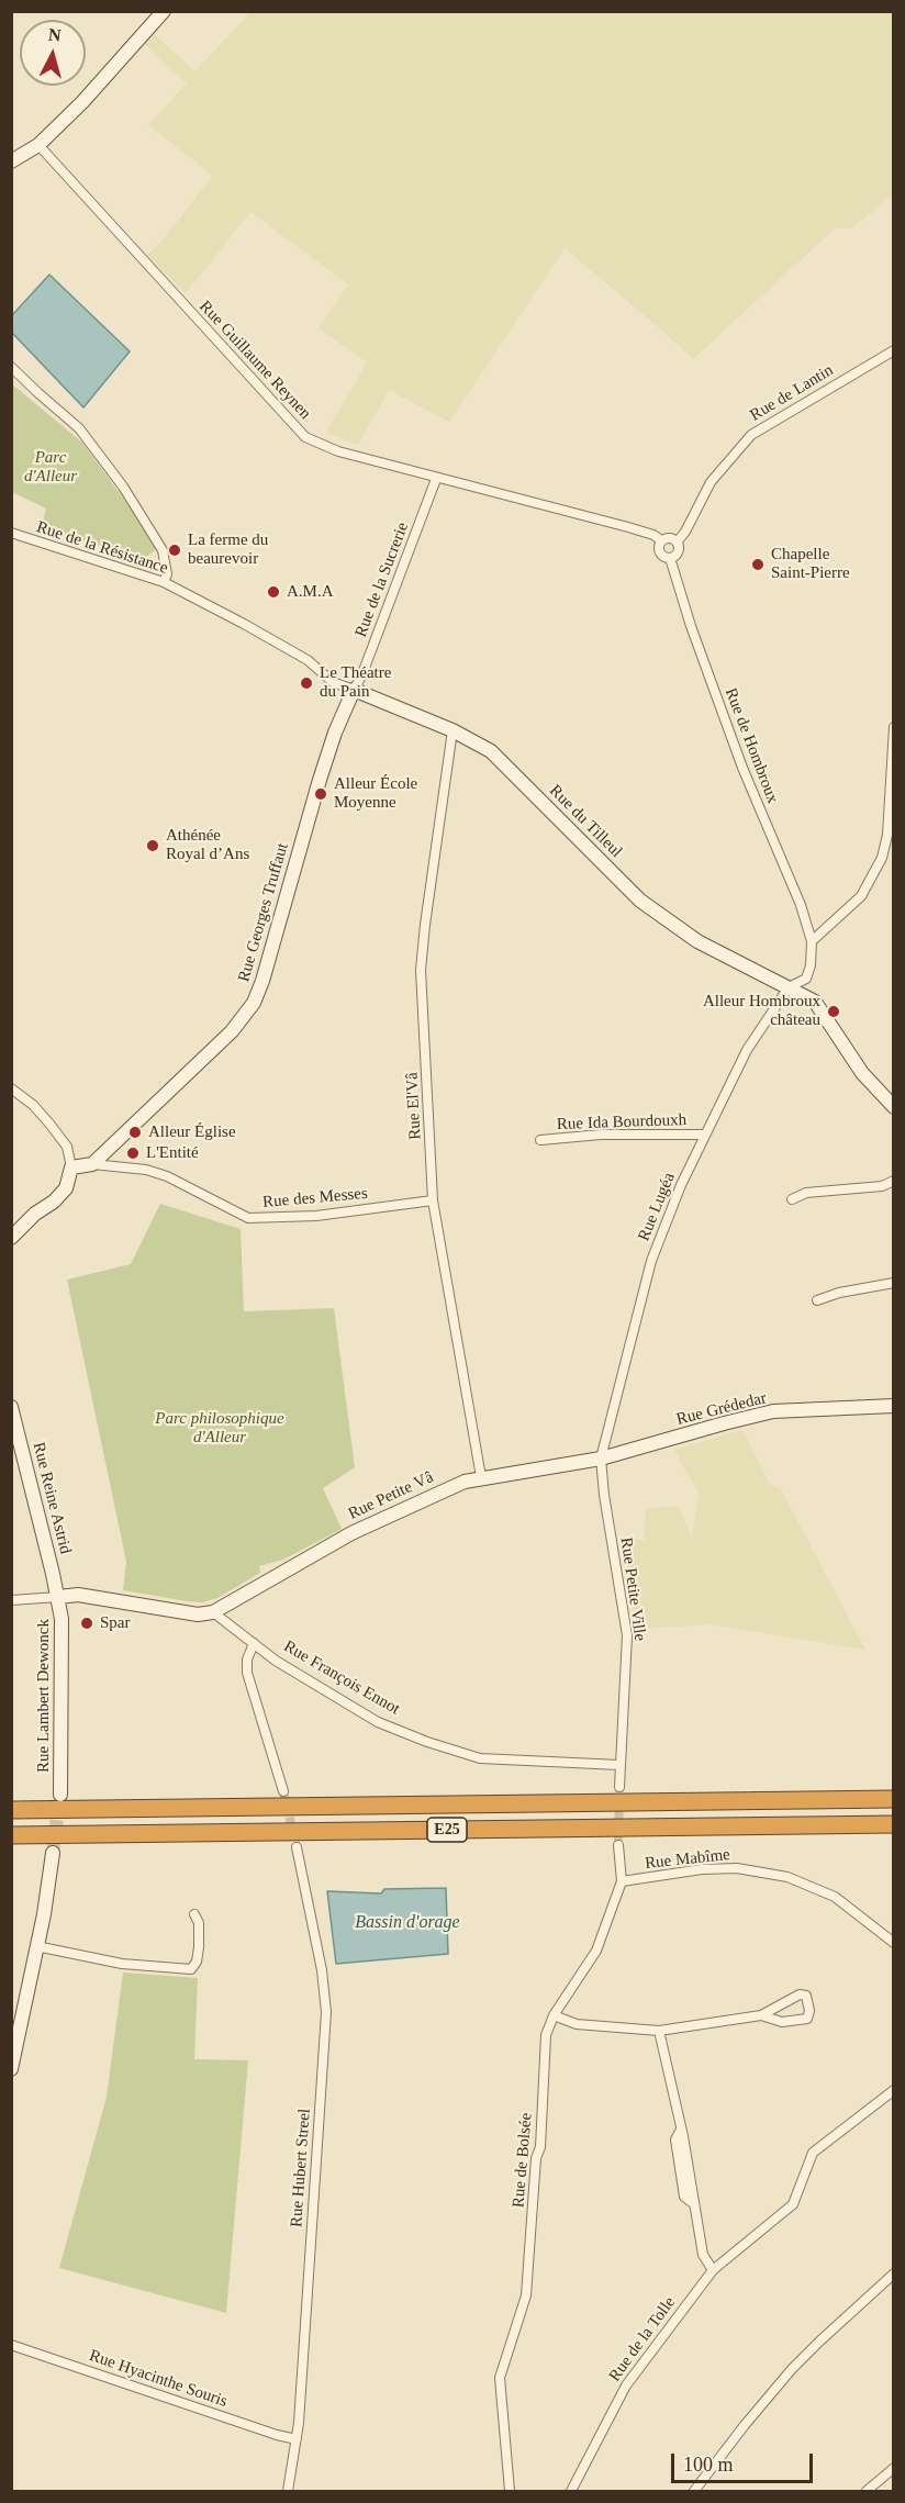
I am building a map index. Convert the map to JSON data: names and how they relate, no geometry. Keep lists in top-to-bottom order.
{
  "streets": {
    "highway": ["E25"],
    "street": [
      "Rue Guillaume Reynen",
      "Rue de Lantin",
      "Rue de la Résistance",
      "Rue de la Sucrerie",
      "Rue de Hombroux",
      "Rue du Tilleul",
      "Rue Georges Truffaut",
      "Rue El'Vâ",
      "Rue Ida Bourdouxh",
      "Rue des Messes",
      "Rue Lugéa",
      "Rue Grédedar",
      "Rue Petite Vâ",
      "Rue Reine Astrid",
      "Rue Petite Ville",
      "Rue François Ennot",
      "Rue Lambert Dewonck",
      "Rue Mabîme",
      "Rue de Bolsée",
      "Rue Hubert Streel",
      "Rue de la Tolle",
      "Rue Hyacinthe Souris"
    ]
  },
  "crossings": [
    ["Rue Guillaume Reynen", "Rue de Lantin"],
    ["Rue Guillaume Reynen", "Rue de la Sucrerie"],
    ["Rue Guillaume Reynen", "Rue de Hombroux"],
    ["Rue de Lantin", "Rue de Hombroux"],
    ["Rue de la Résistance", "Rue de la Sucrerie"],
    ["Rue de la Résistance", "Rue du Tilleul"],
    ["Rue de la Résistance", "Rue Georges Truffaut"],
    ["Rue de la Sucrerie", "Rue du Tilleul"],
    ["Rue de la Sucrerie", "Rue Georges Truffaut"],
    ["Rue de Hombroux", "Rue Lugéa"],
    ["Rue du Tilleul", "Rue Georges Truffaut"],
    ["Rue du Tilleul", "Rue El'Vâ"],
    ["Rue du Tilleul", "Rue Lugéa"],
    ["Rue Georges Truffaut", "Rue des Messes"],
    ["Rue El'Vâ", "Rue des Messes"],
    ["Rue El'Vâ", "Rue Petite Vâ"],
    ["Rue Ida Bourdouxh", "Rue Lugéa"],
    ["Rue Lugéa", "Rue Grédedar"],
    ["Rue Lugéa", "Rue Petite Vâ"],
    ["Rue Lugéa", "Rue Petite Ville"],
    ["Rue Grédedar", "Rue Petite Vâ"],
    ["Rue Grédedar", "Rue Petite Ville"],
    ["Rue Petite Vâ", "Rue Petite Ville"],
    ["Rue Petite Vâ", "Rue François Ennot"],
    ["Rue Reine Astrid", "Rue Lambert Dewonck"],
    ["Rue Petite Ville", "Rue François Ennot"],
    ["Rue Mabîme", "Rue de Bolsée"],
    ["Rue Hubert Streel", "Rue Hyacinthe Souris"]
  ],
  "water": ["Bassin d'orage"],
  "parks": ["Parc d'Alleur", "Parc philosophique d'Alleur"],
  "places": [
    "La ferme du beaurevoir",
    "Chapelle Saint-Pierre",
    "A.M.A",
    "Le Théatre du Pain",
    "Alleur École Moyenne",
    "Athénée Royal d’Ans",
    "Alleur Hombroux château",
    "Alleur Église",
    "L'Entité",
    "Spar"
  ],
  "scale_bar": "100 m",
  "north": "top"
}
